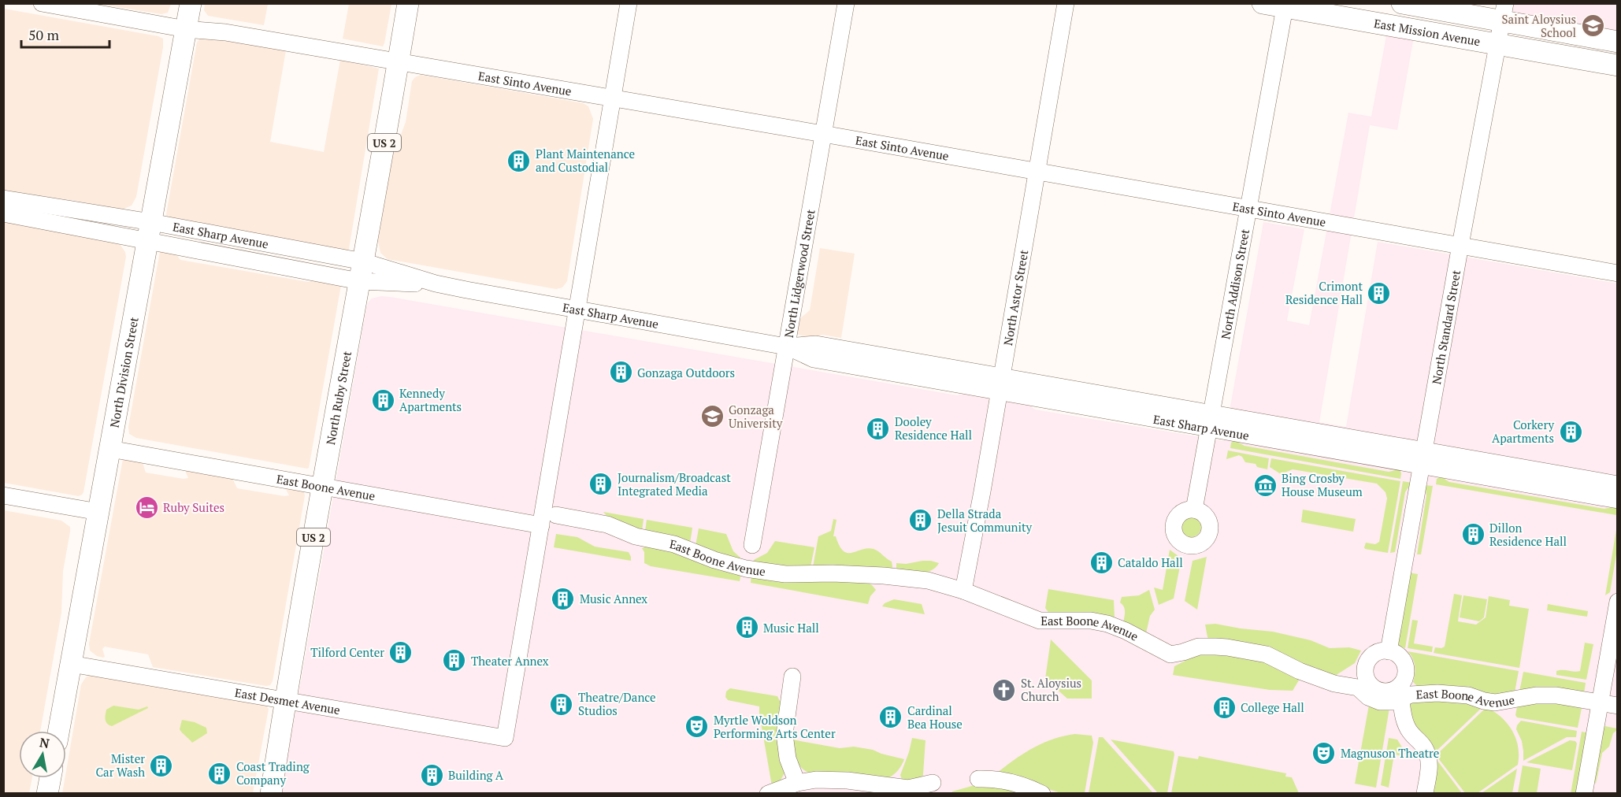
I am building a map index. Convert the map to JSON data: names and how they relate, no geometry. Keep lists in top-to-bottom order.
{
  "streets": {
    "main road": [
      "East Mission Avenue",
      "US 2",
      "North Division Street",
      "North Ruby Street"
    ],
    "street": [
      "East Sinto Avenue",
      "East Sharp Avenue",
      "North Lidgerwood Street",
      "North Addison Street",
      "North Astor Street",
      "North Standard Street",
      "East Boone Avenue",
      "East Desmet Avenue"
    ]
  },
  "crossings": [
    ["East Mission Avenue", "North Addison Street"],
    ["East Mission Avenue", "North Standard Street"],
    ["East Sinto Avenue", "North Lidgerwood Street"],
    ["East Sinto Avenue", "North Addison Street"],
    ["East Sinto Avenue", "North Astor Street"],
    ["East Sinto Avenue", "North Standard Street"],
    ["East Sinto Avenue", "North Division Street"],
    ["East Sinto Avenue", "North Ruby Street"],
    ["East Sharp Avenue", "North Lidgerwood Street"],
    ["East Sharp Avenue", "North Addison Street"],
    ["East Sharp Avenue", "North Astor Street"],
    ["East Sharp Avenue", "North Standard Street"],
    ["East Sharp Avenue", "North Division Street"],
    ["East Sharp Avenue", "North Ruby Street"],
    ["North Astor Street", "East Boone Avenue"],
    ["North Division Street", "East Boone Avenue"],
    ["North Division Street", "East Desmet Avenue"],
    ["North Ruby Street", "East Boone Avenue"],
    ["North Ruby Street", "East Desmet Avenue"],
    ["East Boone Avenue", "East Desmet Avenue"]
  ],
  "places": {
    "school or university": ["Saint Aloysius School", "Gonzaga University"],
    "building": [
      "Plant Maintenance and Custodial",
      "Crimont Residence Hall",
      "Gonzaga Outdoors",
      "Kennedy Apartments",
      "Dooley Residence Hall",
      "Corkery Apartments",
      "Journalism/Broadcast Integrated Media",
      "Della Strada Jesuit Community",
      "Dillon Residence Hall",
      "Cataldo Hall",
      "Music Annex",
      "Music Hall",
      "Tilford Center",
      "Theater Annex",
      "Theatre/Dance Studios",
      "College Hall",
      "Cardinal Bea House",
      "Mister Car Wash",
      "Coast Trading Company",
      "Building A"
    ],
    "museum": ["Bing Crosby House Museum"],
    "hotel": ["Ruby Suites"],
    "church": ["St. Aloysius Church"],
    "theatre": ["Myrtle Woldson Performing Arts Center", "Magnuson Theatre"]
  },
  "scale_bar": "50 m",
  "north": "top"
}
